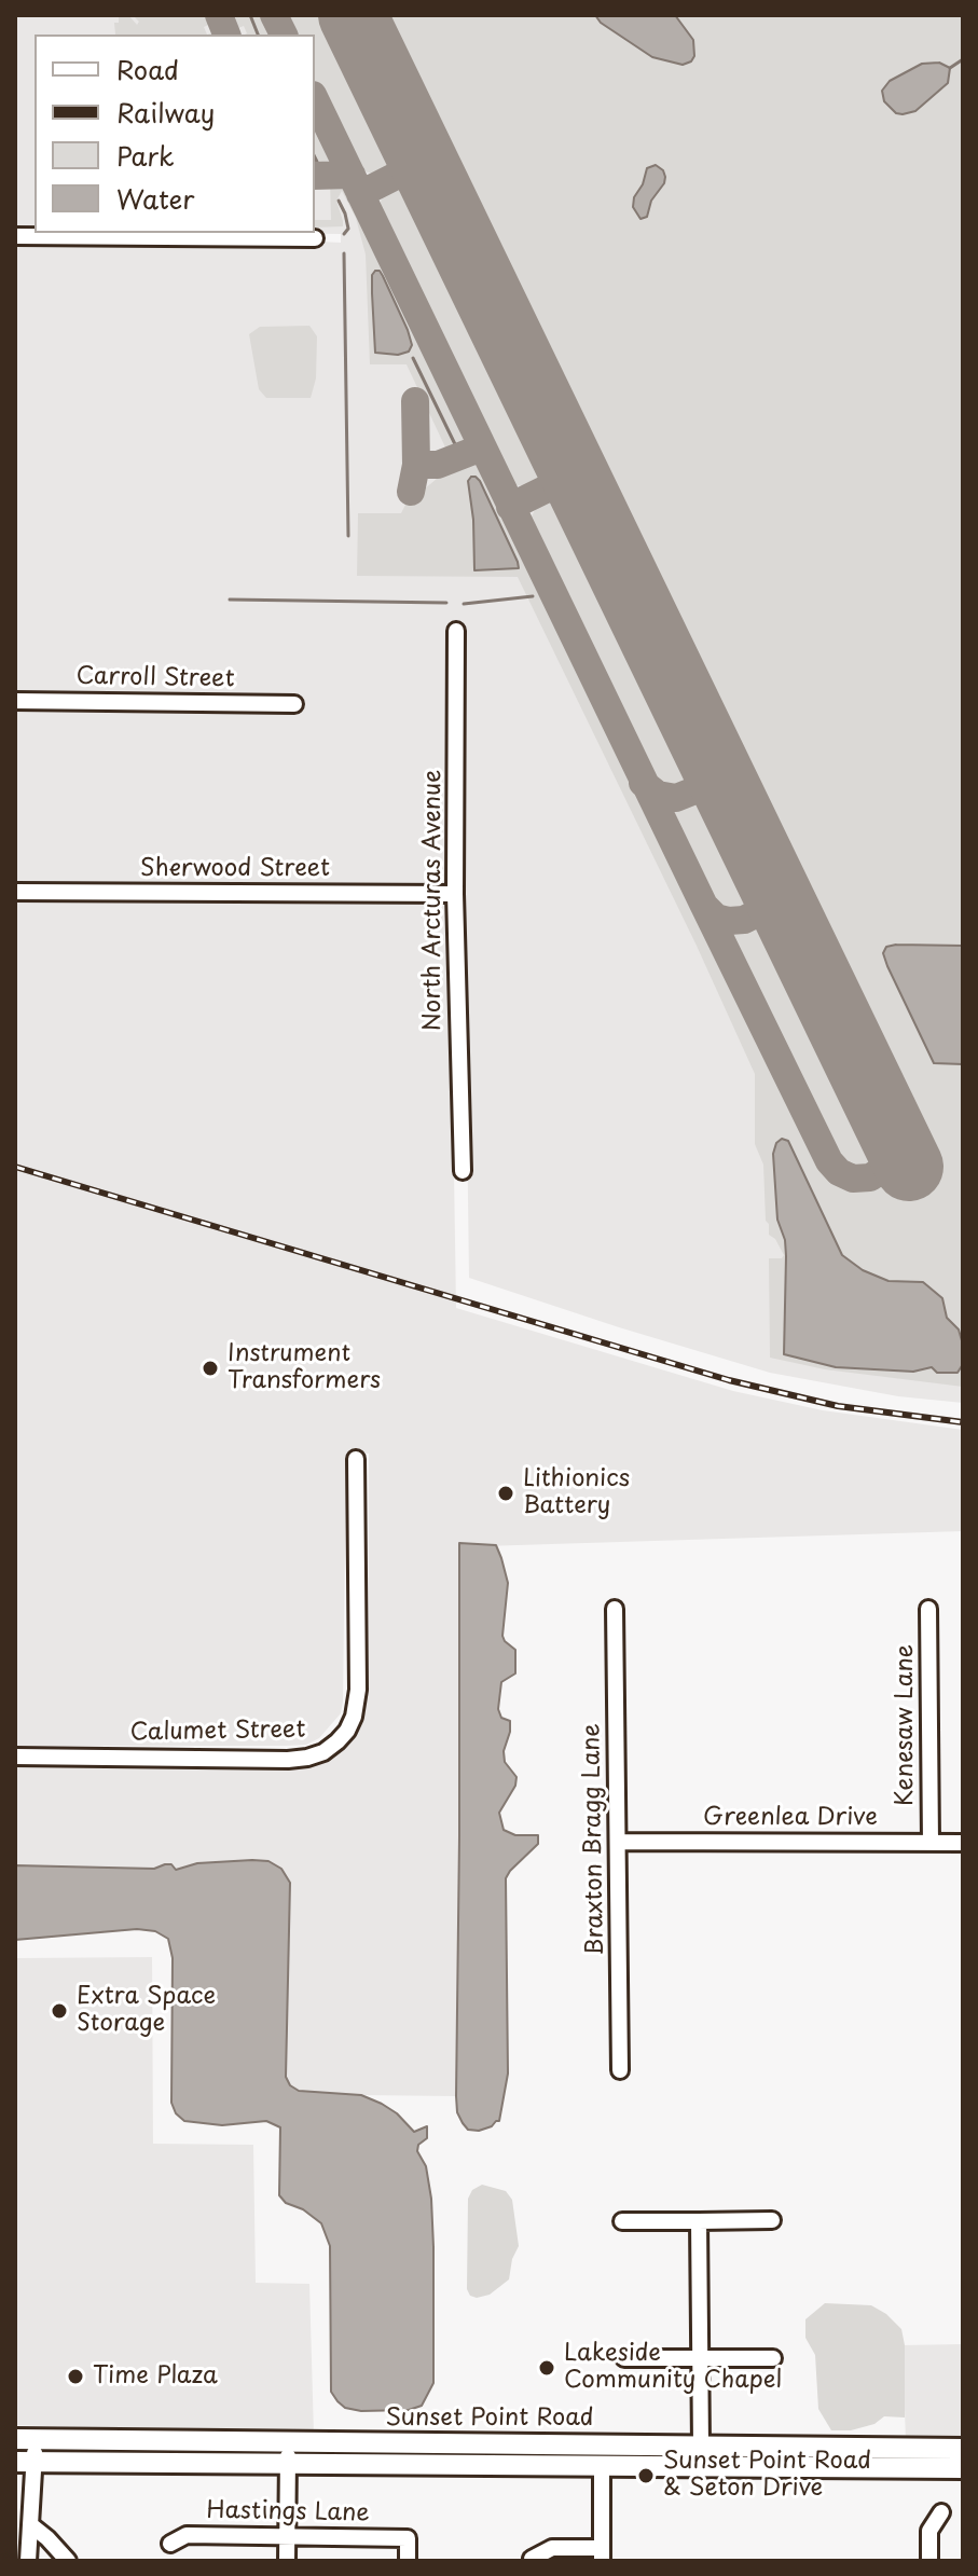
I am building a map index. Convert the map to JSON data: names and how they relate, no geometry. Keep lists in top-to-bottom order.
{
  "streets": {
    "main road": ["Sunset Point Road"],
    "street": [
      "Carroll Street",
      "Sherwood Street",
      "North Arcturas Avenue",
      "Kenesaw Lane",
      "Calumet Street",
      "Greenlea Drive",
      "Braxton Bragg Lane",
      "Hastings Lane"
    ]
  },
  "crossings": [
    ["Sherwood Street", "North Arcturas Avenue"],
    ["Kenesaw Lane", "Greenlea Drive"],
    ["Greenlea Drive", "Braxton Bragg Lane"]
  ],
  "places": [
    "Instrument Transformers",
    "Lithionics Battery",
    "Extra Space Storage",
    "Lakeside Community Chapel",
    "Time Plaza",
    "Sunset Point Road & Seton Drive"
  ],
  "legend": [
    "Road",
    "Railway",
    "Park",
    "Water"
  ]
}
